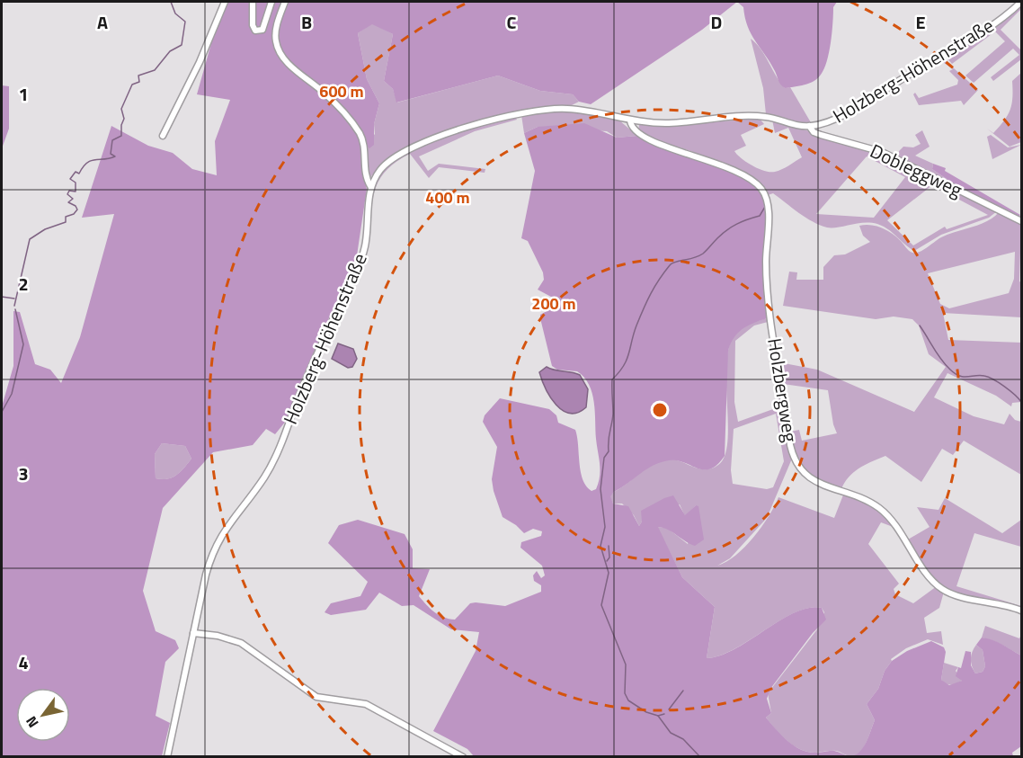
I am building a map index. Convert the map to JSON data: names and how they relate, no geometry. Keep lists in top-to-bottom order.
{
  "streets": {
    "street": ["Holzberg-Höhenstraße", "Dobleggweg", "Holzbergweg"]
  },
  "crossings": [
    ["Holzberg-Höhenstraße", "Dobleggweg"],
    ["Holzberg-Höhenstraße", "Holzbergweg"]
  ],
  "north": "bottom left",
  "grid": {
    "columns": [
      "A",
      "B",
      "C",
      "D",
      "E"
    ],
    "rows": [
      "1",
      "2",
      "3",
      "4"
    ]
  },
  "rings": ["600 m", "400 m", "200 m"]
}
